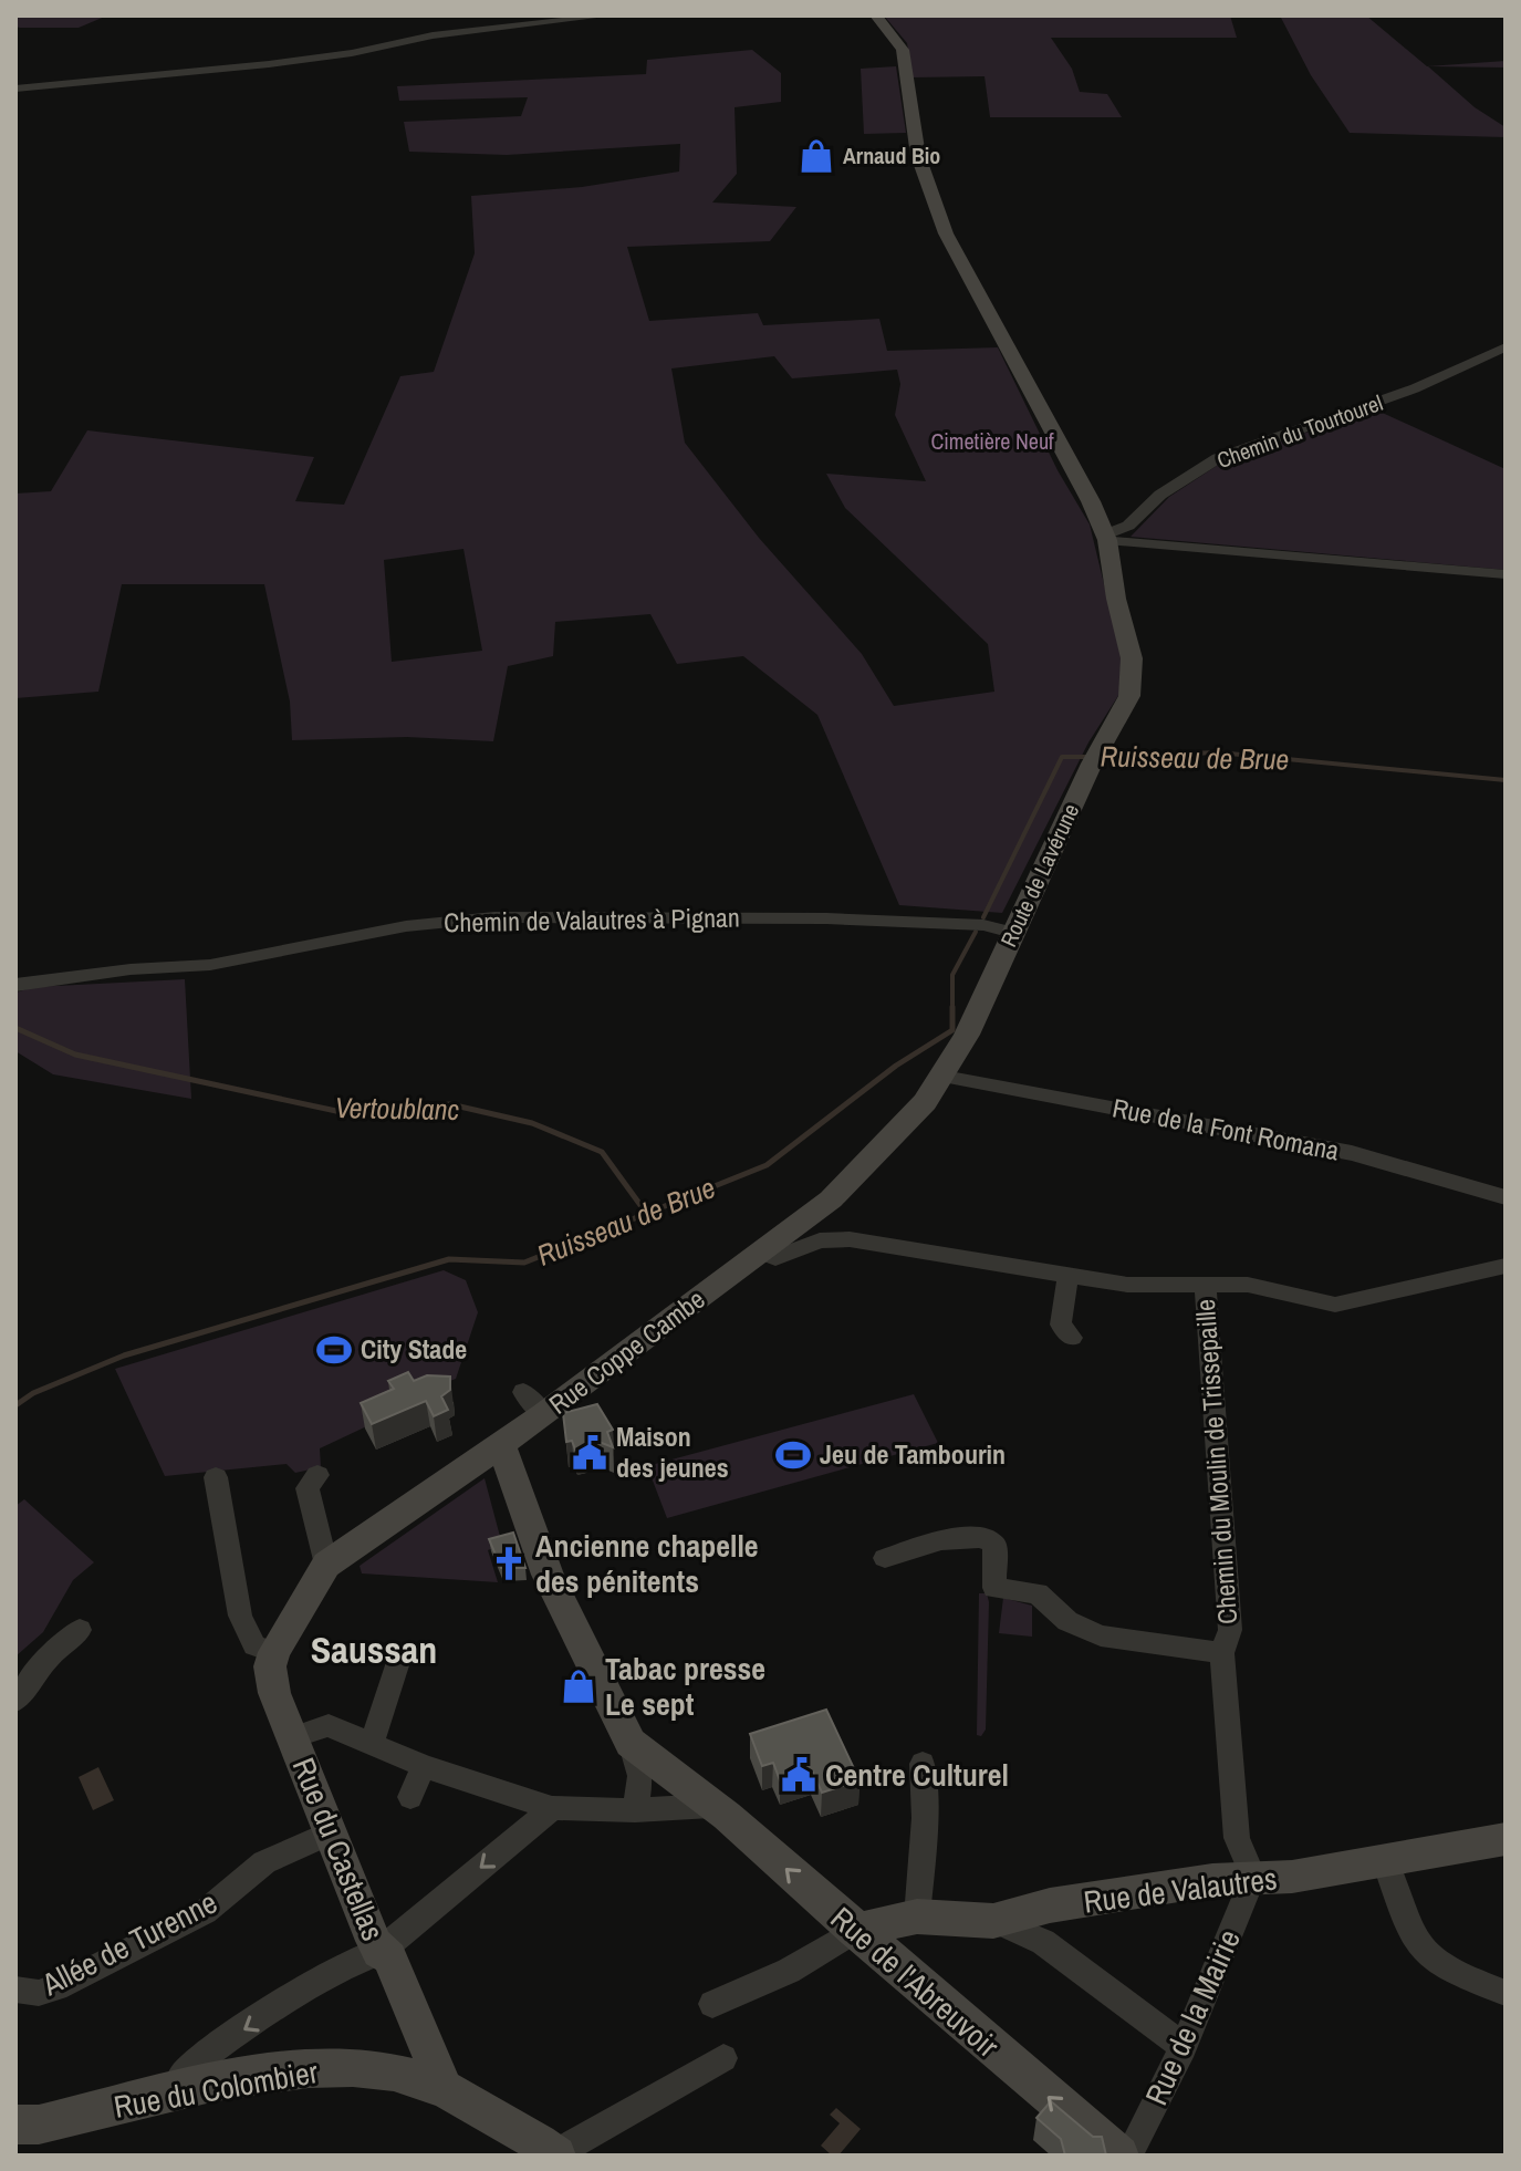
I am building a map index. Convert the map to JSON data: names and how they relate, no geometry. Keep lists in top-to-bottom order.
{
  "streets": {
    "street": [
      "Chemin du Tourtourel",
      "Route de Lavérune",
      "Chemin de Valautres à Pignan",
      "Rue de la Font Romana",
      "Rue Coppe Cambe",
      "Chemin du Moulin de Trissepaille",
      "Rue du Castellas",
      "Rue de Valautres",
      "Allée de Turenne",
      "Rue de l'Abreuvoir",
      "Rue de la Mairie",
      "Rue du Colombier"
    ]
  },
  "crossings": [
    ["Chemin du Tourtourel", "Route de Lavérune"],
    ["Route de Lavérune", "Chemin de Valautres à Pignan"],
    ["Route de Lavérune", "Rue Coppe Cambe"],
    ["Rue de la Font Romana", "Rue Coppe Cambe"],
    ["Rue Coppe Cambe", "Chemin du Moulin de Trissepaille"],
    ["Rue Coppe Cambe", "Rue du Castellas"],
    ["Chemin du Moulin de Trissepaille", "Rue de Valautres"],
    ["Chemin du Moulin de Trissepaille", "Rue de la Mairie"],
    ["Rue du Castellas", "Allée de Turenne"],
    ["Rue du Castellas", "Rue du Colombier"],
    ["Rue de Valautres", "Rue de l'Abreuvoir"],
    ["Rue de Valautres", "Rue de la Mairie"]
  ],
  "districts": ["Saussan"],
  "water": ["Ruisseau de Brue", "Vertoublanc"],
  "parks": ["Cimetière Neuf"],
  "places": {
    "shop": ["Arnaud Bio", "Tabac presse Le sept"],
    "sports": ["City Stade", "Jeu de Tambourin"],
    "public building": ["Maison des jeunes", "Centre Culturel"],
    "church": ["Ancienne chapelle des pénitents"]
  }
}
